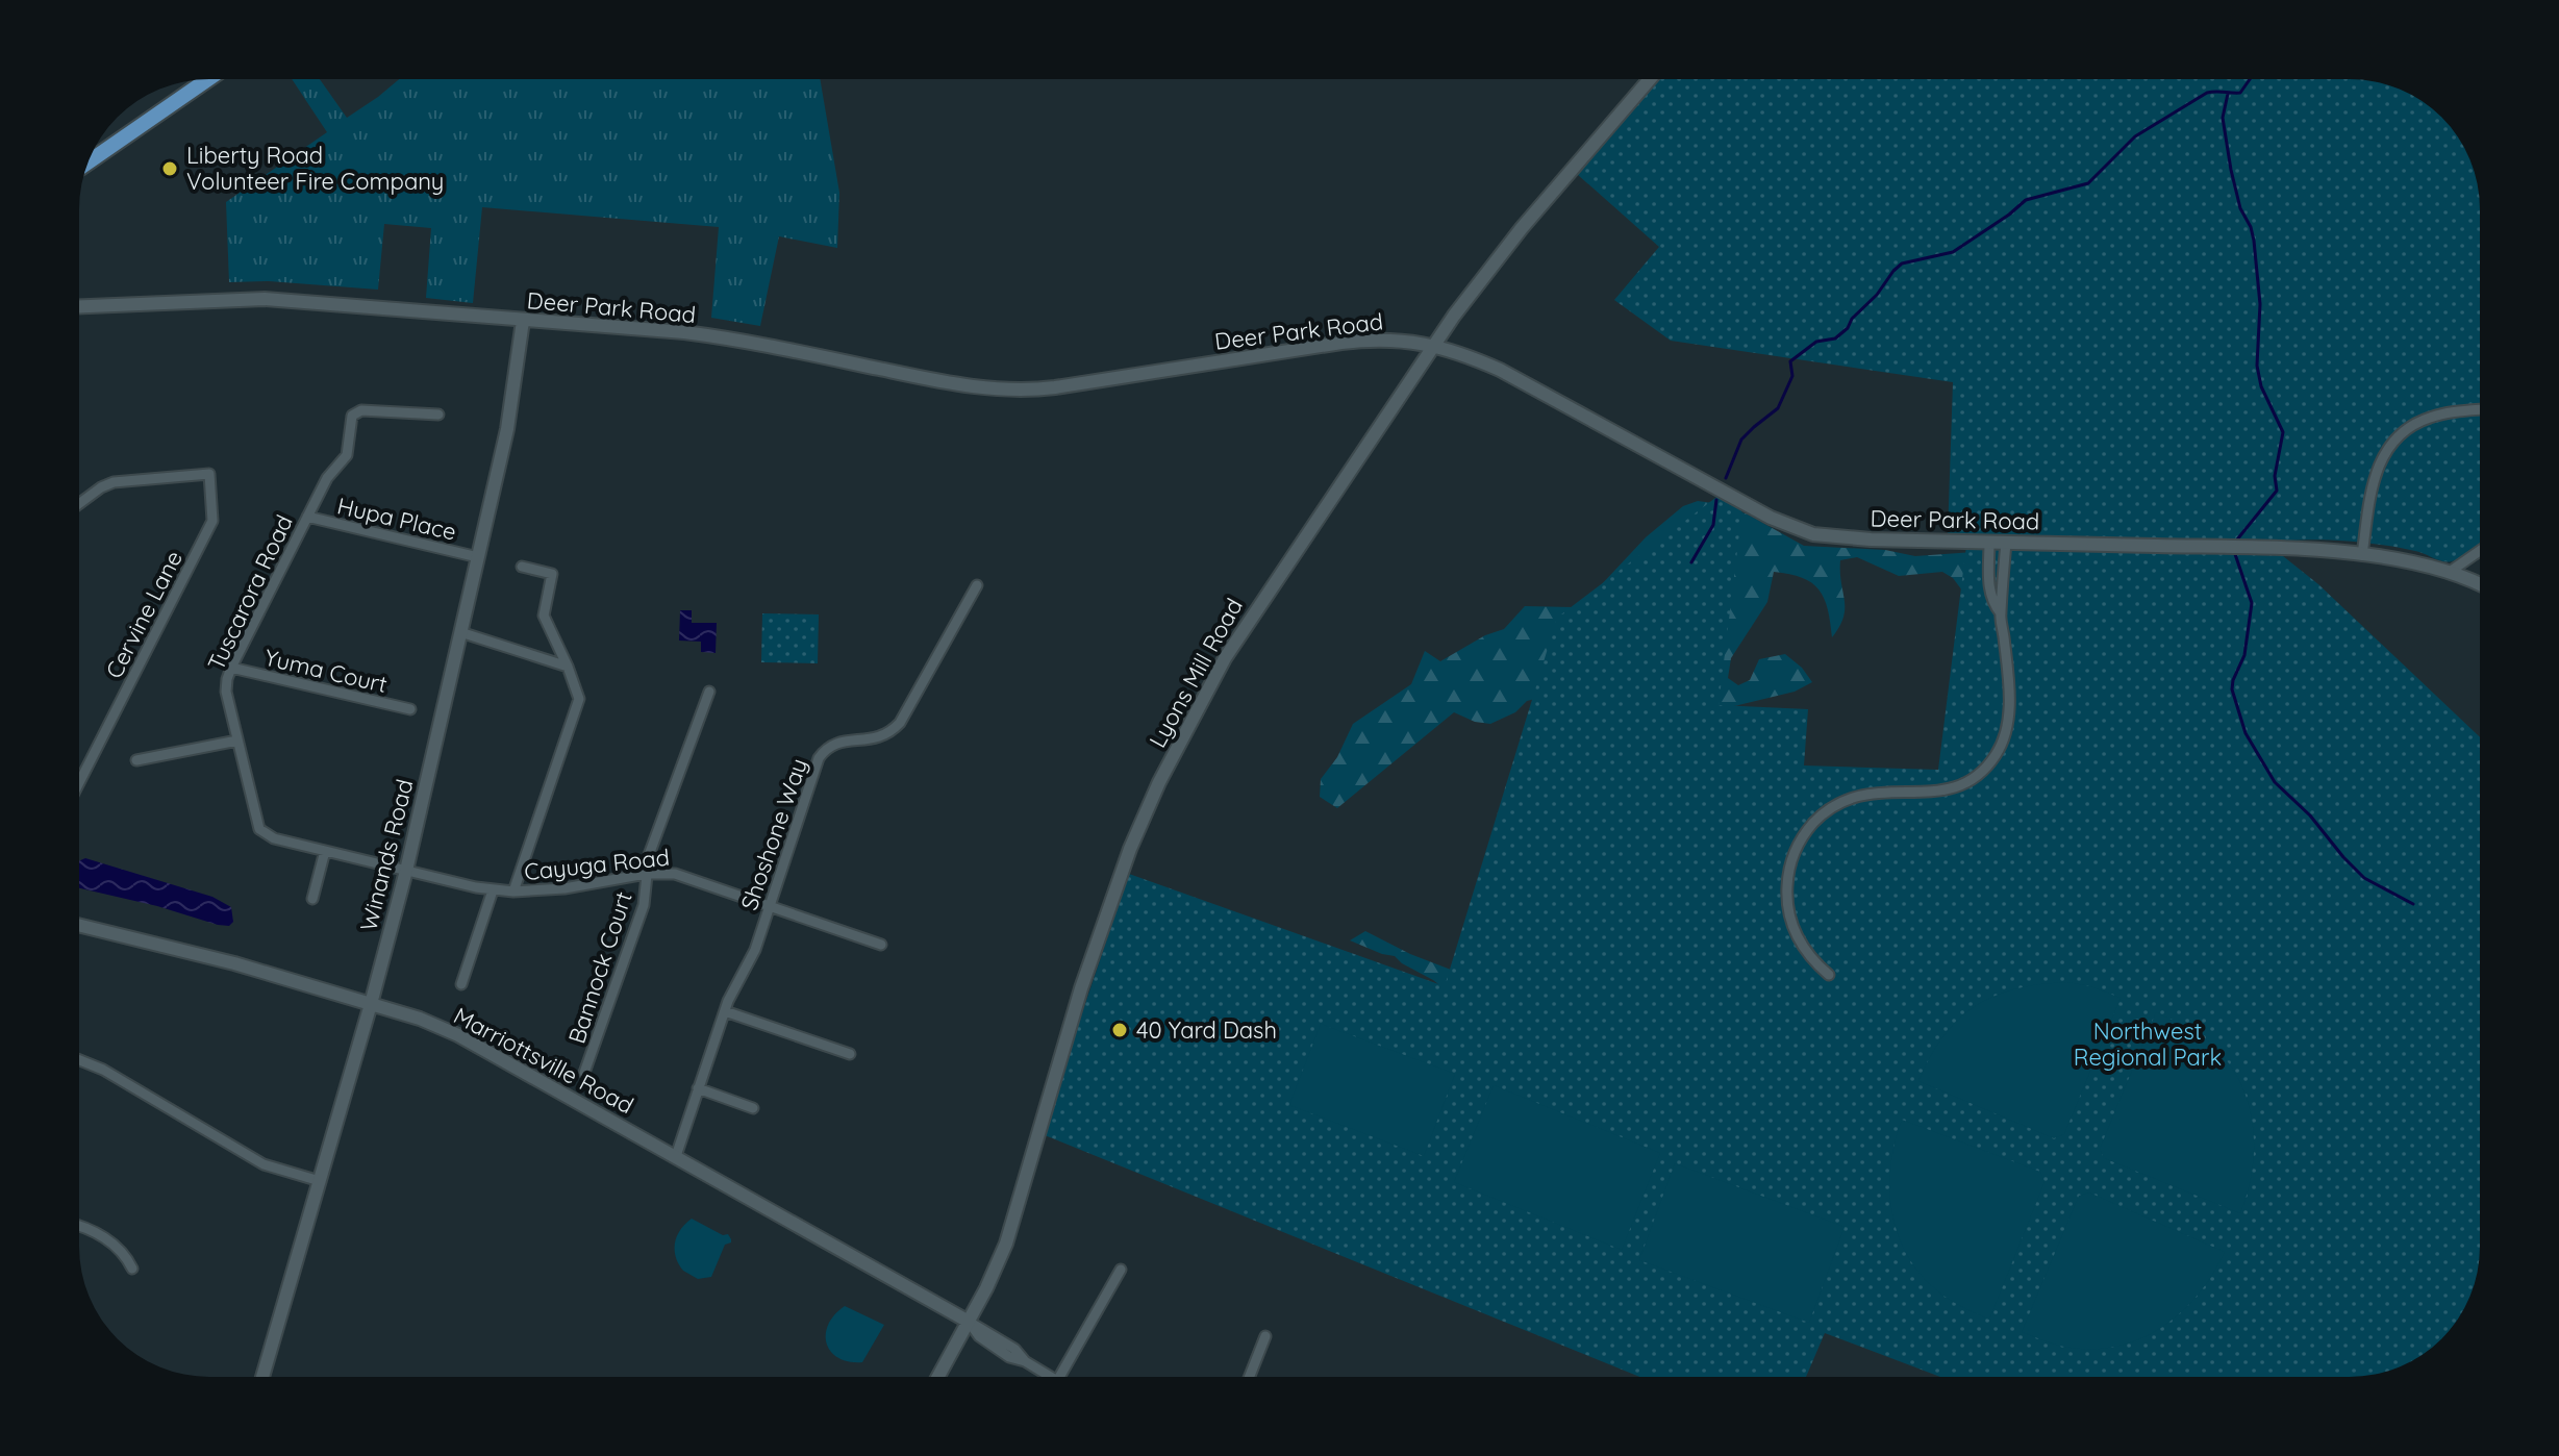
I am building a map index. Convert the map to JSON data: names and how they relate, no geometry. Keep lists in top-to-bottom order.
{
  "streets": {
    "street": [
      "Deer Park Road",
      "Hupa Place",
      "Tuscarora Road",
      "Cervine Lane",
      "Yuma Court",
      "Lyons Mill Road",
      "Shoshone Way",
      "Winands Road",
      "Cayuga Road",
      "Bannock Court",
      "Marriottsville Road"
    ]
  },
  "crossings": [
    ["Deer Park Road", "Lyons Mill Road"],
    ["Deer Park Road", "Winands Road"],
    ["Hupa Place", "Tuscarora Road"],
    ["Hupa Place", "Winands Road"],
    ["Tuscarora Road", "Yuma Court"],
    ["Tuscarora Road", "Winands Road"],
    ["Tuscarora Road", "Cayuga Road"],
    ["Lyons Mill Road", "Marriottsville Road"],
    ["Shoshone Way", "Cayuga Road"],
    ["Shoshone Way", "Marriottsville Road"],
    ["Winands Road", "Cayuga Road"],
    ["Winands Road", "Marriottsville Road"],
    ["Cayuga Road", "Bannock Court"]
  ],
  "parks": ["Northwest Regional Park"],
  "places": ["Liberty Road Volunteer Fire Company", "40 Yard Dash"]
}
